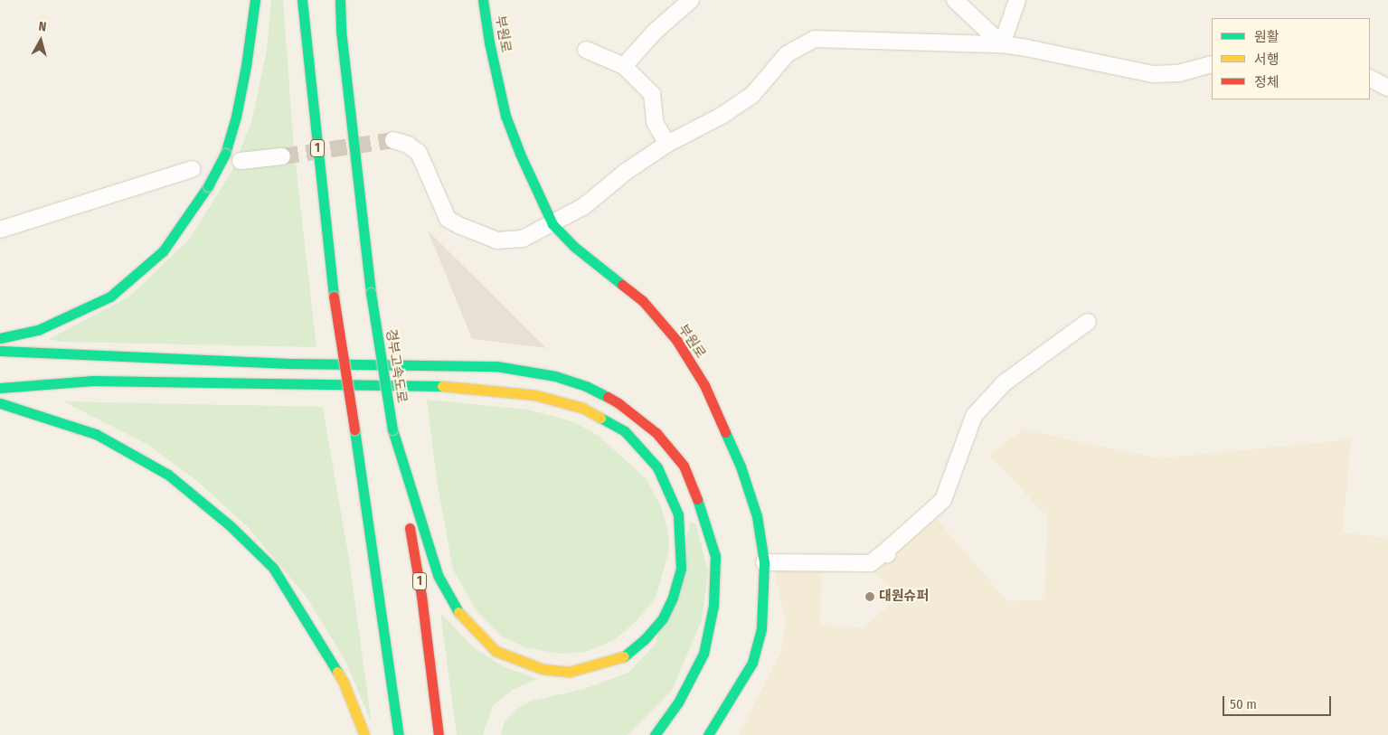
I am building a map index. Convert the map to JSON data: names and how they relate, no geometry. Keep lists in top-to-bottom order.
{
  "streets": {
    "main road": ["부원로", "1", "경부고속도로"]
  },
  "places": ["대원슈퍼"],
  "legend": ["원활", "서행", "정체"],
  "scale_bar": "50 m",
  "north": "top"
}
